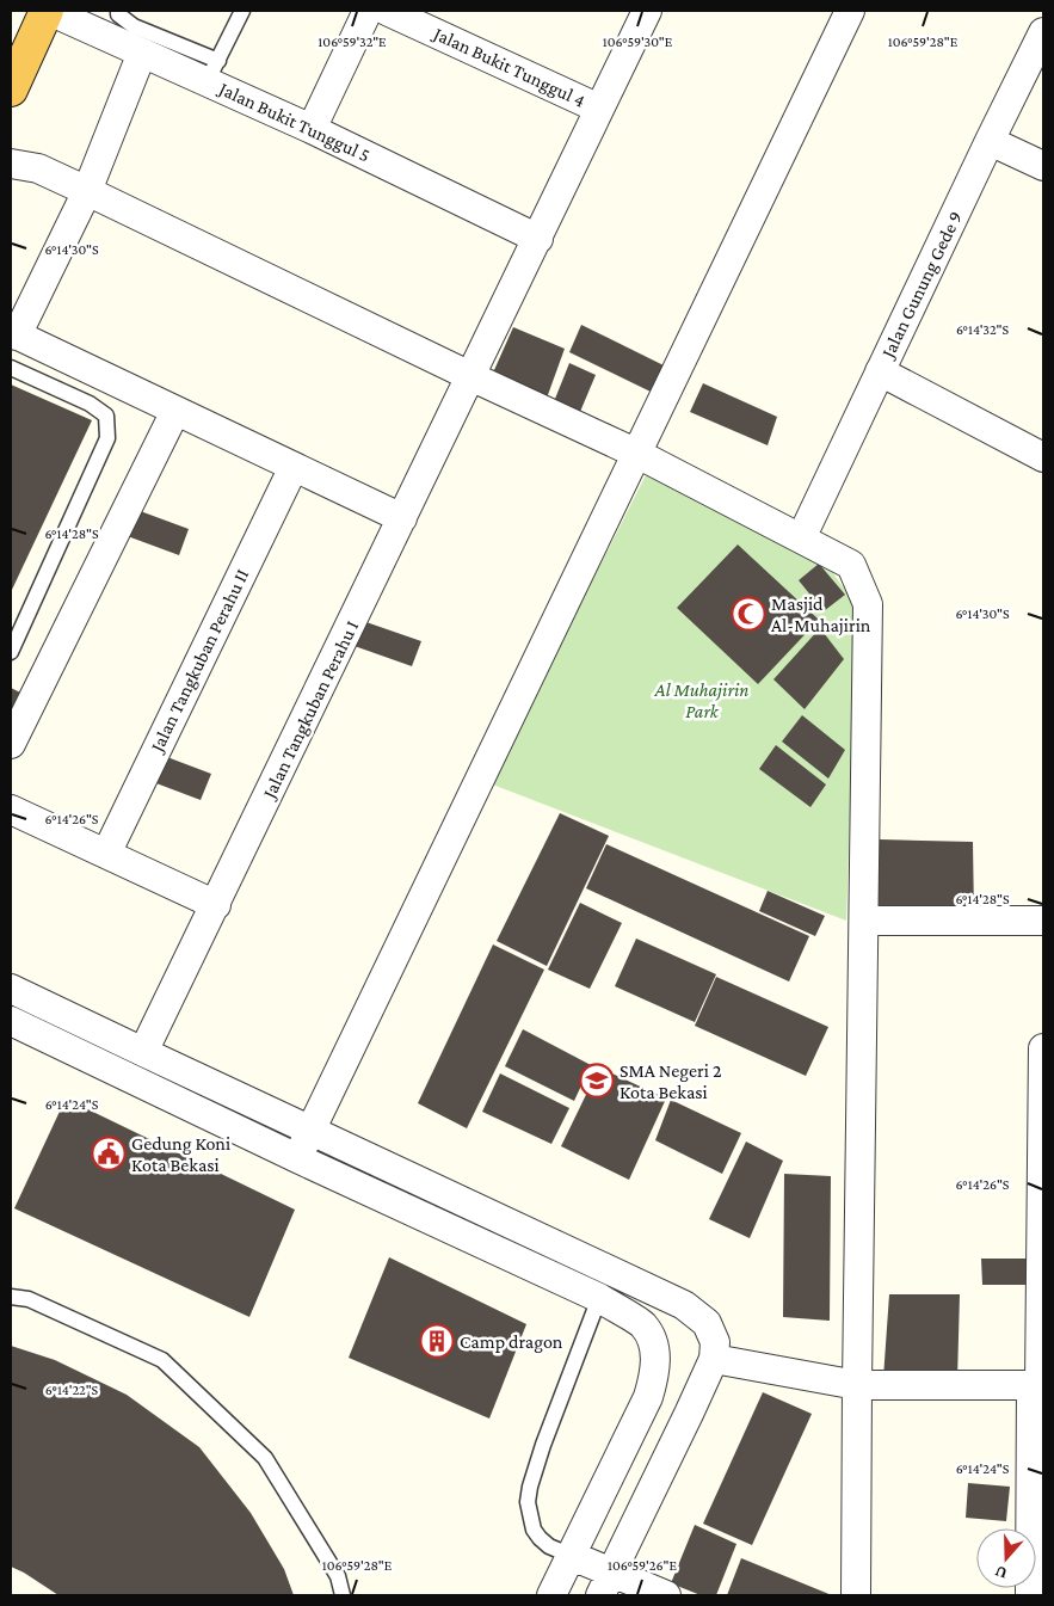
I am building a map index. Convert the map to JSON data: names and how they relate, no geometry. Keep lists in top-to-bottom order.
{
  "streets": {
    "street": [
      "Jalan Bukit Tunggul 4",
      "Jalan Bukit Tunggul 5",
      "Jalan Gunung Gede 9",
      "Jalan Tangkuban Perahu II",
      "Jalan Tangkuban Perahu I"
    ]
  },
  "crossings": [
    ["Jalan Bukit Tunggul 4", "Jalan Tangkuban Perahu I"],
    ["Jalan Bukit Tunggul 5", "Jalan Tangkuban Perahu I"]
  ],
  "parks": ["Al Muhajirin Park"],
  "places": {
    "mosque": ["Masjid Al-Muhajirin"],
    "school or university": ["SMA Negeri 2 Kota Bekasi"],
    "public building": ["Gedung Koni Kota Bekasi"],
    "building": ["Camp dragon"]
  },
  "north": "bottom",
  "coordinates": [
    "106°59'32\"E",
    "106°59'30\"E",
    "106°59'28\"E",
    "6°14'30\"S",
    "6°14'32\"S",
    "6°14'28\"S",
    "6°14'26\"S",
    "6°14'24\"S",
    "6°14'22\"S",
    "106°59'26\"E"
  ]
}
